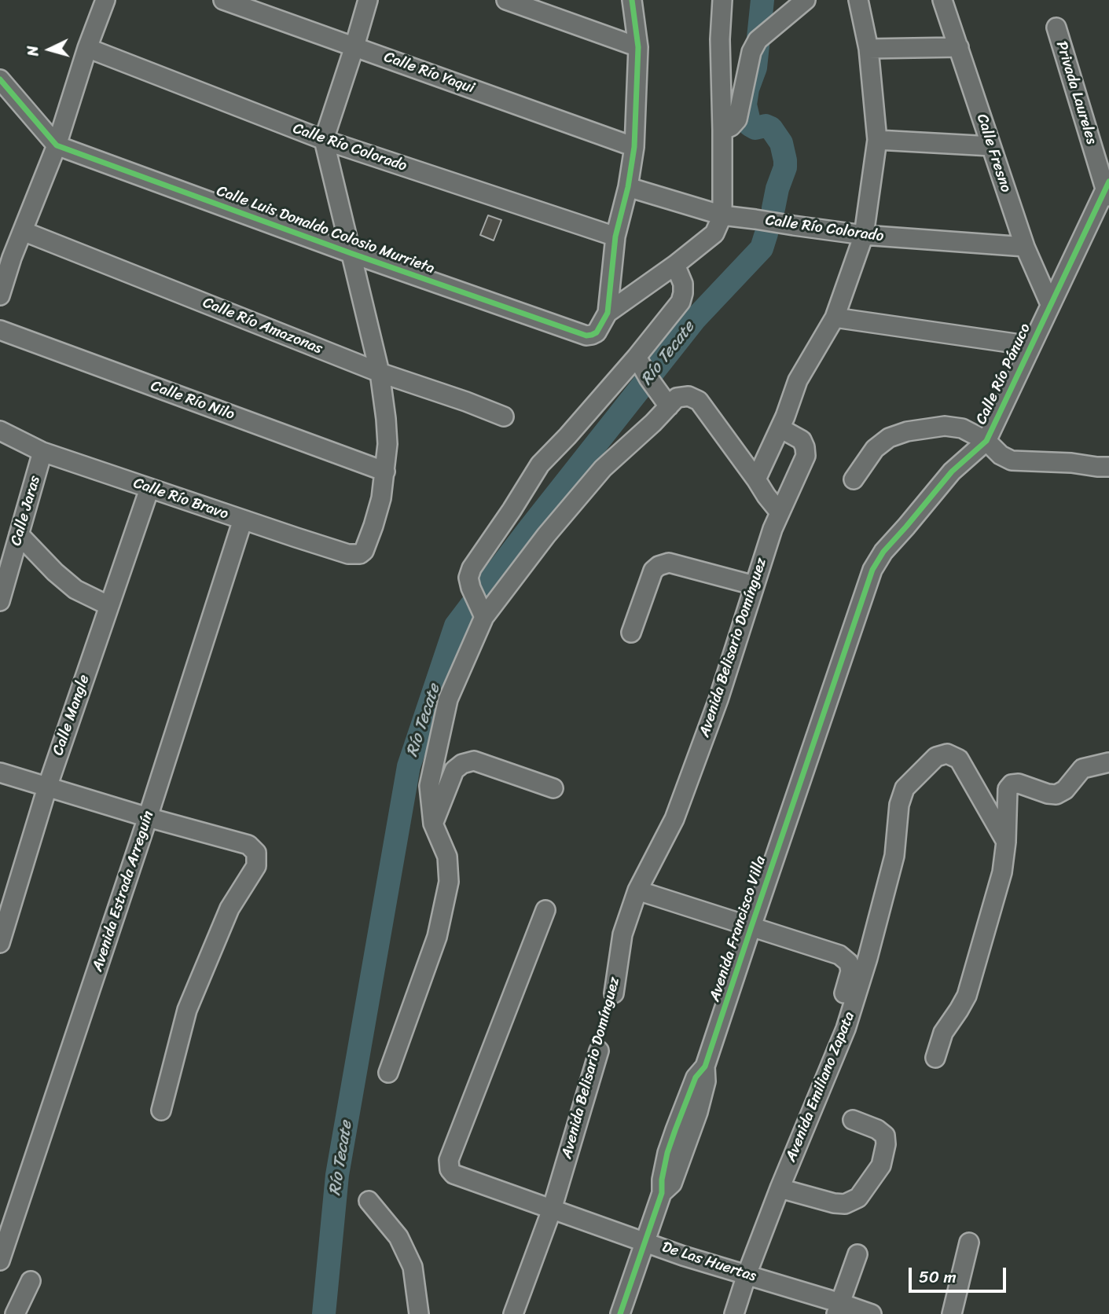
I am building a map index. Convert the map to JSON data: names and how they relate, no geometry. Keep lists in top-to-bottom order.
{
  "streets": {
    "street": [
      "Calle Río Yaqui",
      "Privada Laureles",
      "Calle Río Colorado",
      "Calle Fresno",
      "Calle Luis Donaldo Colosio Murrieta",
      "Calle Río Amazonas",
      "Calle Río Pánuco",
      "Calle Río Nilo",
      "Calle Río Bravo",
      "Calle Jaras",
      "Avenida Belisario Domínguez",
      "Calle Mangle",
      "Avenida Estrada Arreguín",
      "Avenida Francisco Villa",
      "Avenida Emiliano Zapata",
      "De Las Huertas"
    ]
  },
  "crossings": [
    ["Privada Laureles", "Calle Río Pánuco"],
    ["Calle Río Colorado", "Calle Fresno"],
    ["Calle Fresno", "Calle Río Pánuco"],
    ["Calle Río Pánuco", "Avenida Francisco Villa"],
    ["Calle Río Nilo", "Calle Río Bravo"],
    ["Calle Río Bravo", "Calle Jaras"],
    ["Calle Río Bravo", "Calle Mangle"],
    ["Calle Río Bravo", "Avenida Estrada Arreguín"],
    ["Avenida Belisario Domínguez", "De Las Huertas"],
    ["Avenida Francisco Villa", "De Las Huertas"],
    ["Avenida Emiliano Zapata", "De Las Huertas"]
  ],
  "water": ["Río Tecate"],
  "scale_bar": "50 m",
  "north": "left"
}
